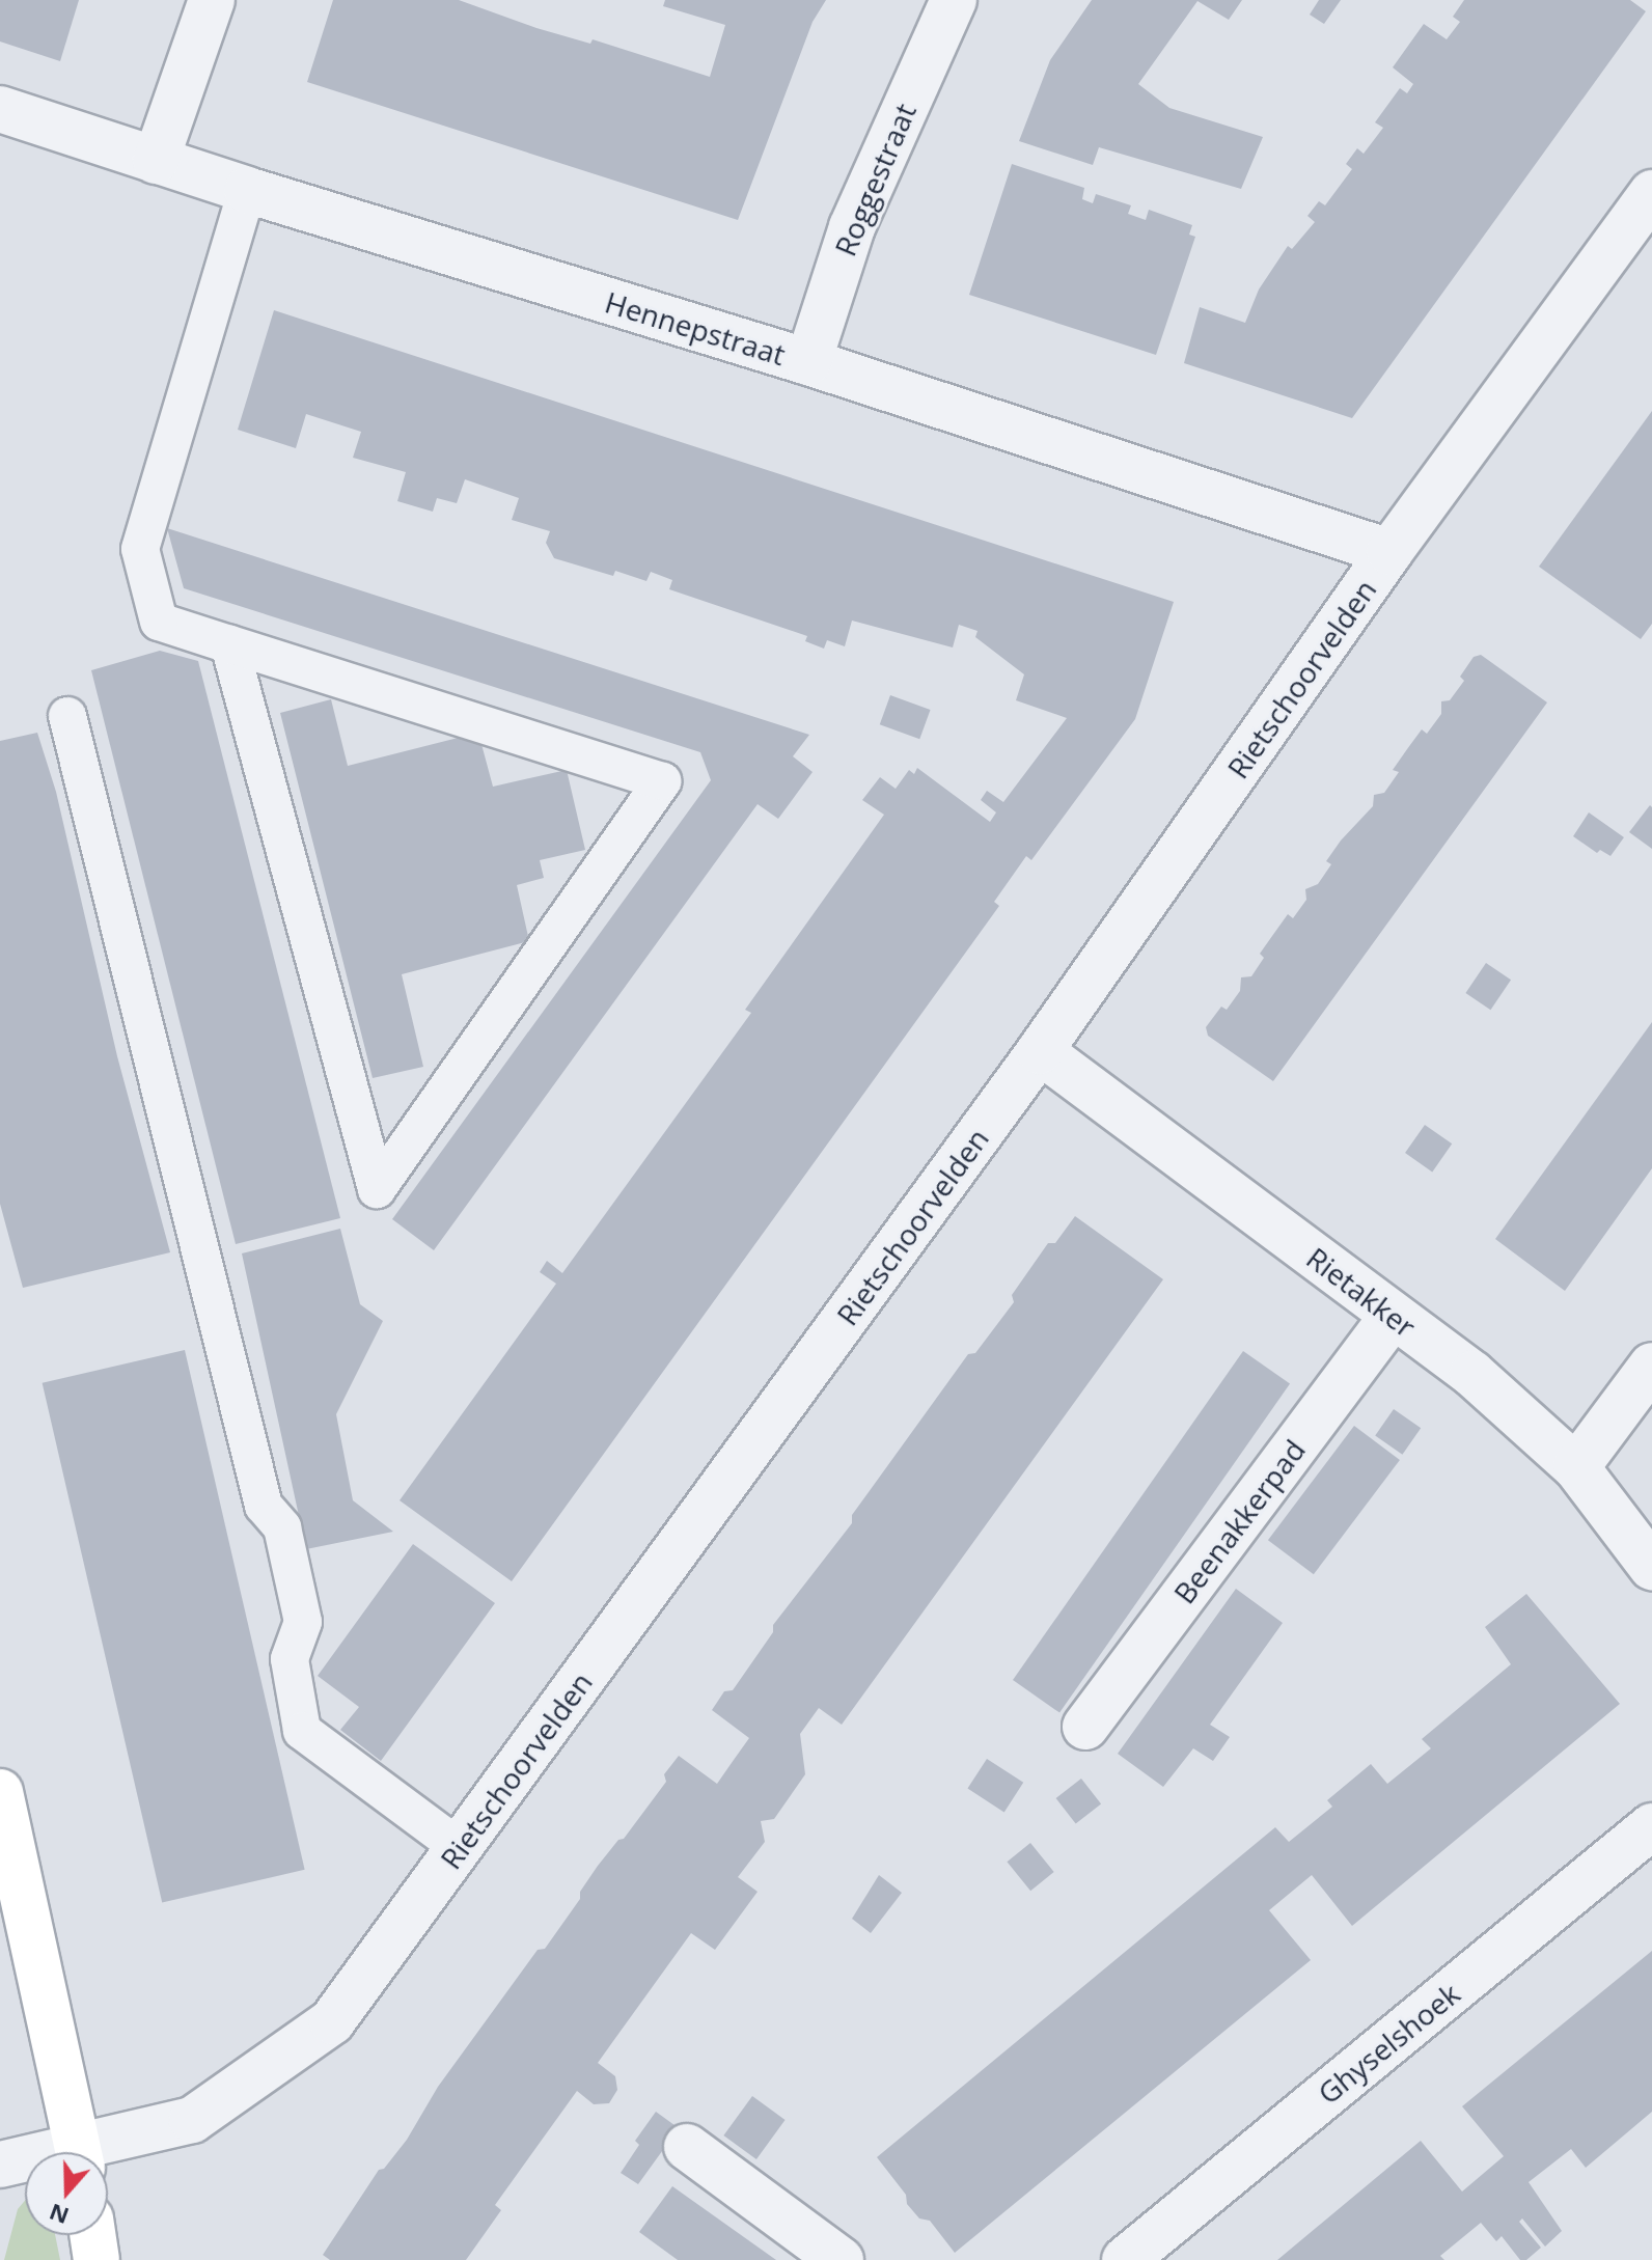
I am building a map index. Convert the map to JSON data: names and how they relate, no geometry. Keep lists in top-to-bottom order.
{
  "streets": {
    "street": [
      "Roggestraat",
      "Hennepstraat",
      "Rietschoorvelden",
      "Rietakker",
      "Beenakkerpad",
      "Ghyselshoek"
    ]
  },
  "crossings": [
    ["Roggestraat", "Hennepstraat"],
    ["Hennepstraat", "Rietschoorvelden"],
    ["Rietschoorvelden", "Rietakker"],
    ["Rietakker", "Beenakkerpad"]
  ],
  "north": "bottom"
}
